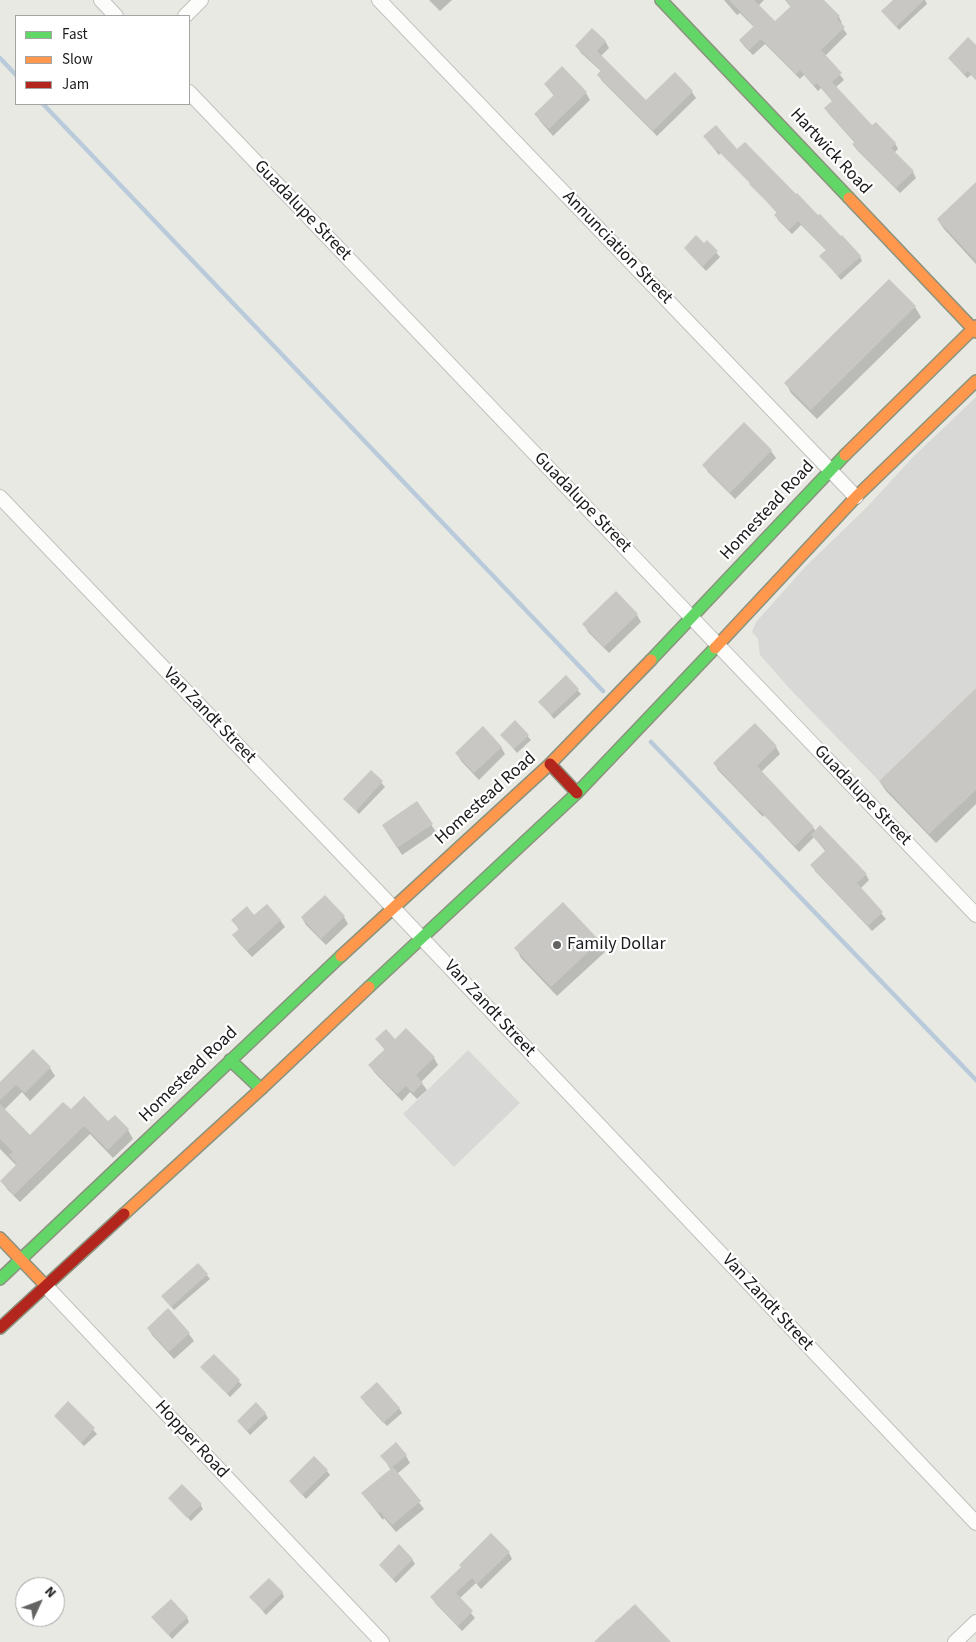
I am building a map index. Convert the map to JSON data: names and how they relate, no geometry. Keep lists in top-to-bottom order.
{
  "streets": {
    "main road": ["Hartwick Road", "Homestead Road", "Hopper Road"],
    "street": ["Guadalupe Street", "Annunciation Street", "Van Zandt Street"]
  },
  "crossings": [
    ["Hartwick Road", "Homestead Road"],
    ["Guadalupe Street", "Homestead Road"],
    ["Annunciation Street", "Homestead Road"],
    ["Homestead Road", "Van Zandt Street"],
    ["Homestead Road", "Hopper Road"]
  ],
  "places": ["Family Dollar"],
  "legend": ["Fast", "Slow", "Jam"],
  "north": "top right"
}
